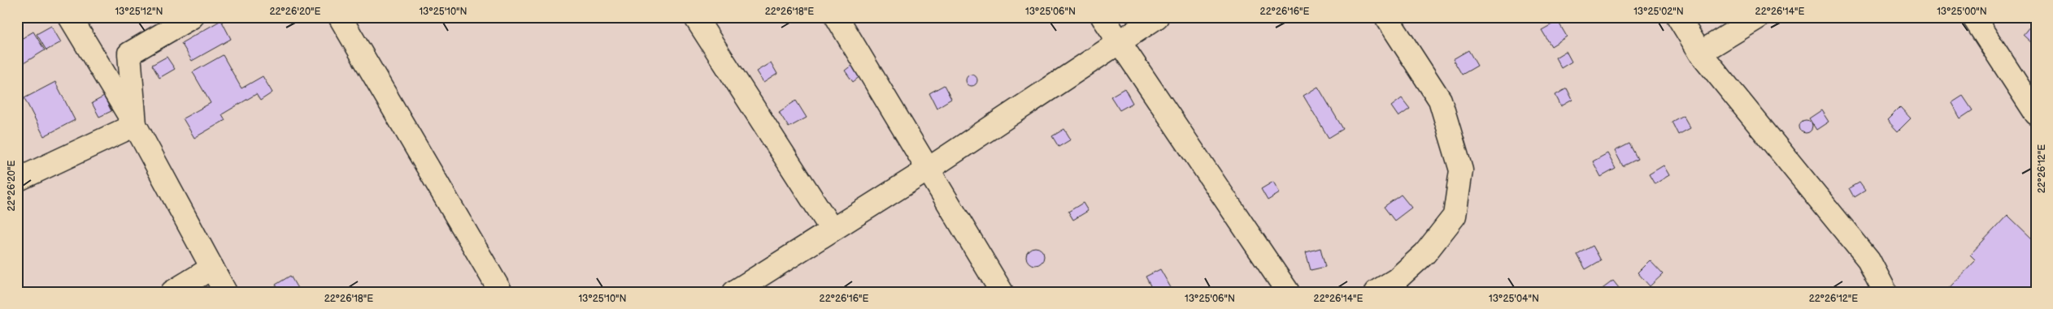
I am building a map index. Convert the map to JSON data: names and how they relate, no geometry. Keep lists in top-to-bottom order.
{
  "coordinates": [
    "13°25'12\"N",
    "22°26'20\"E",
    "13°25'10\"N",
    "22°26'18\"E",
    "13°25'06\"N",
    "22°26'16\"E",
    "13°25'02\"N",
    "22°26'14\"E",
    "13°25'00\"N",
    "22°26'12\"E",
    "13°25'04\"N"
  ]
}
